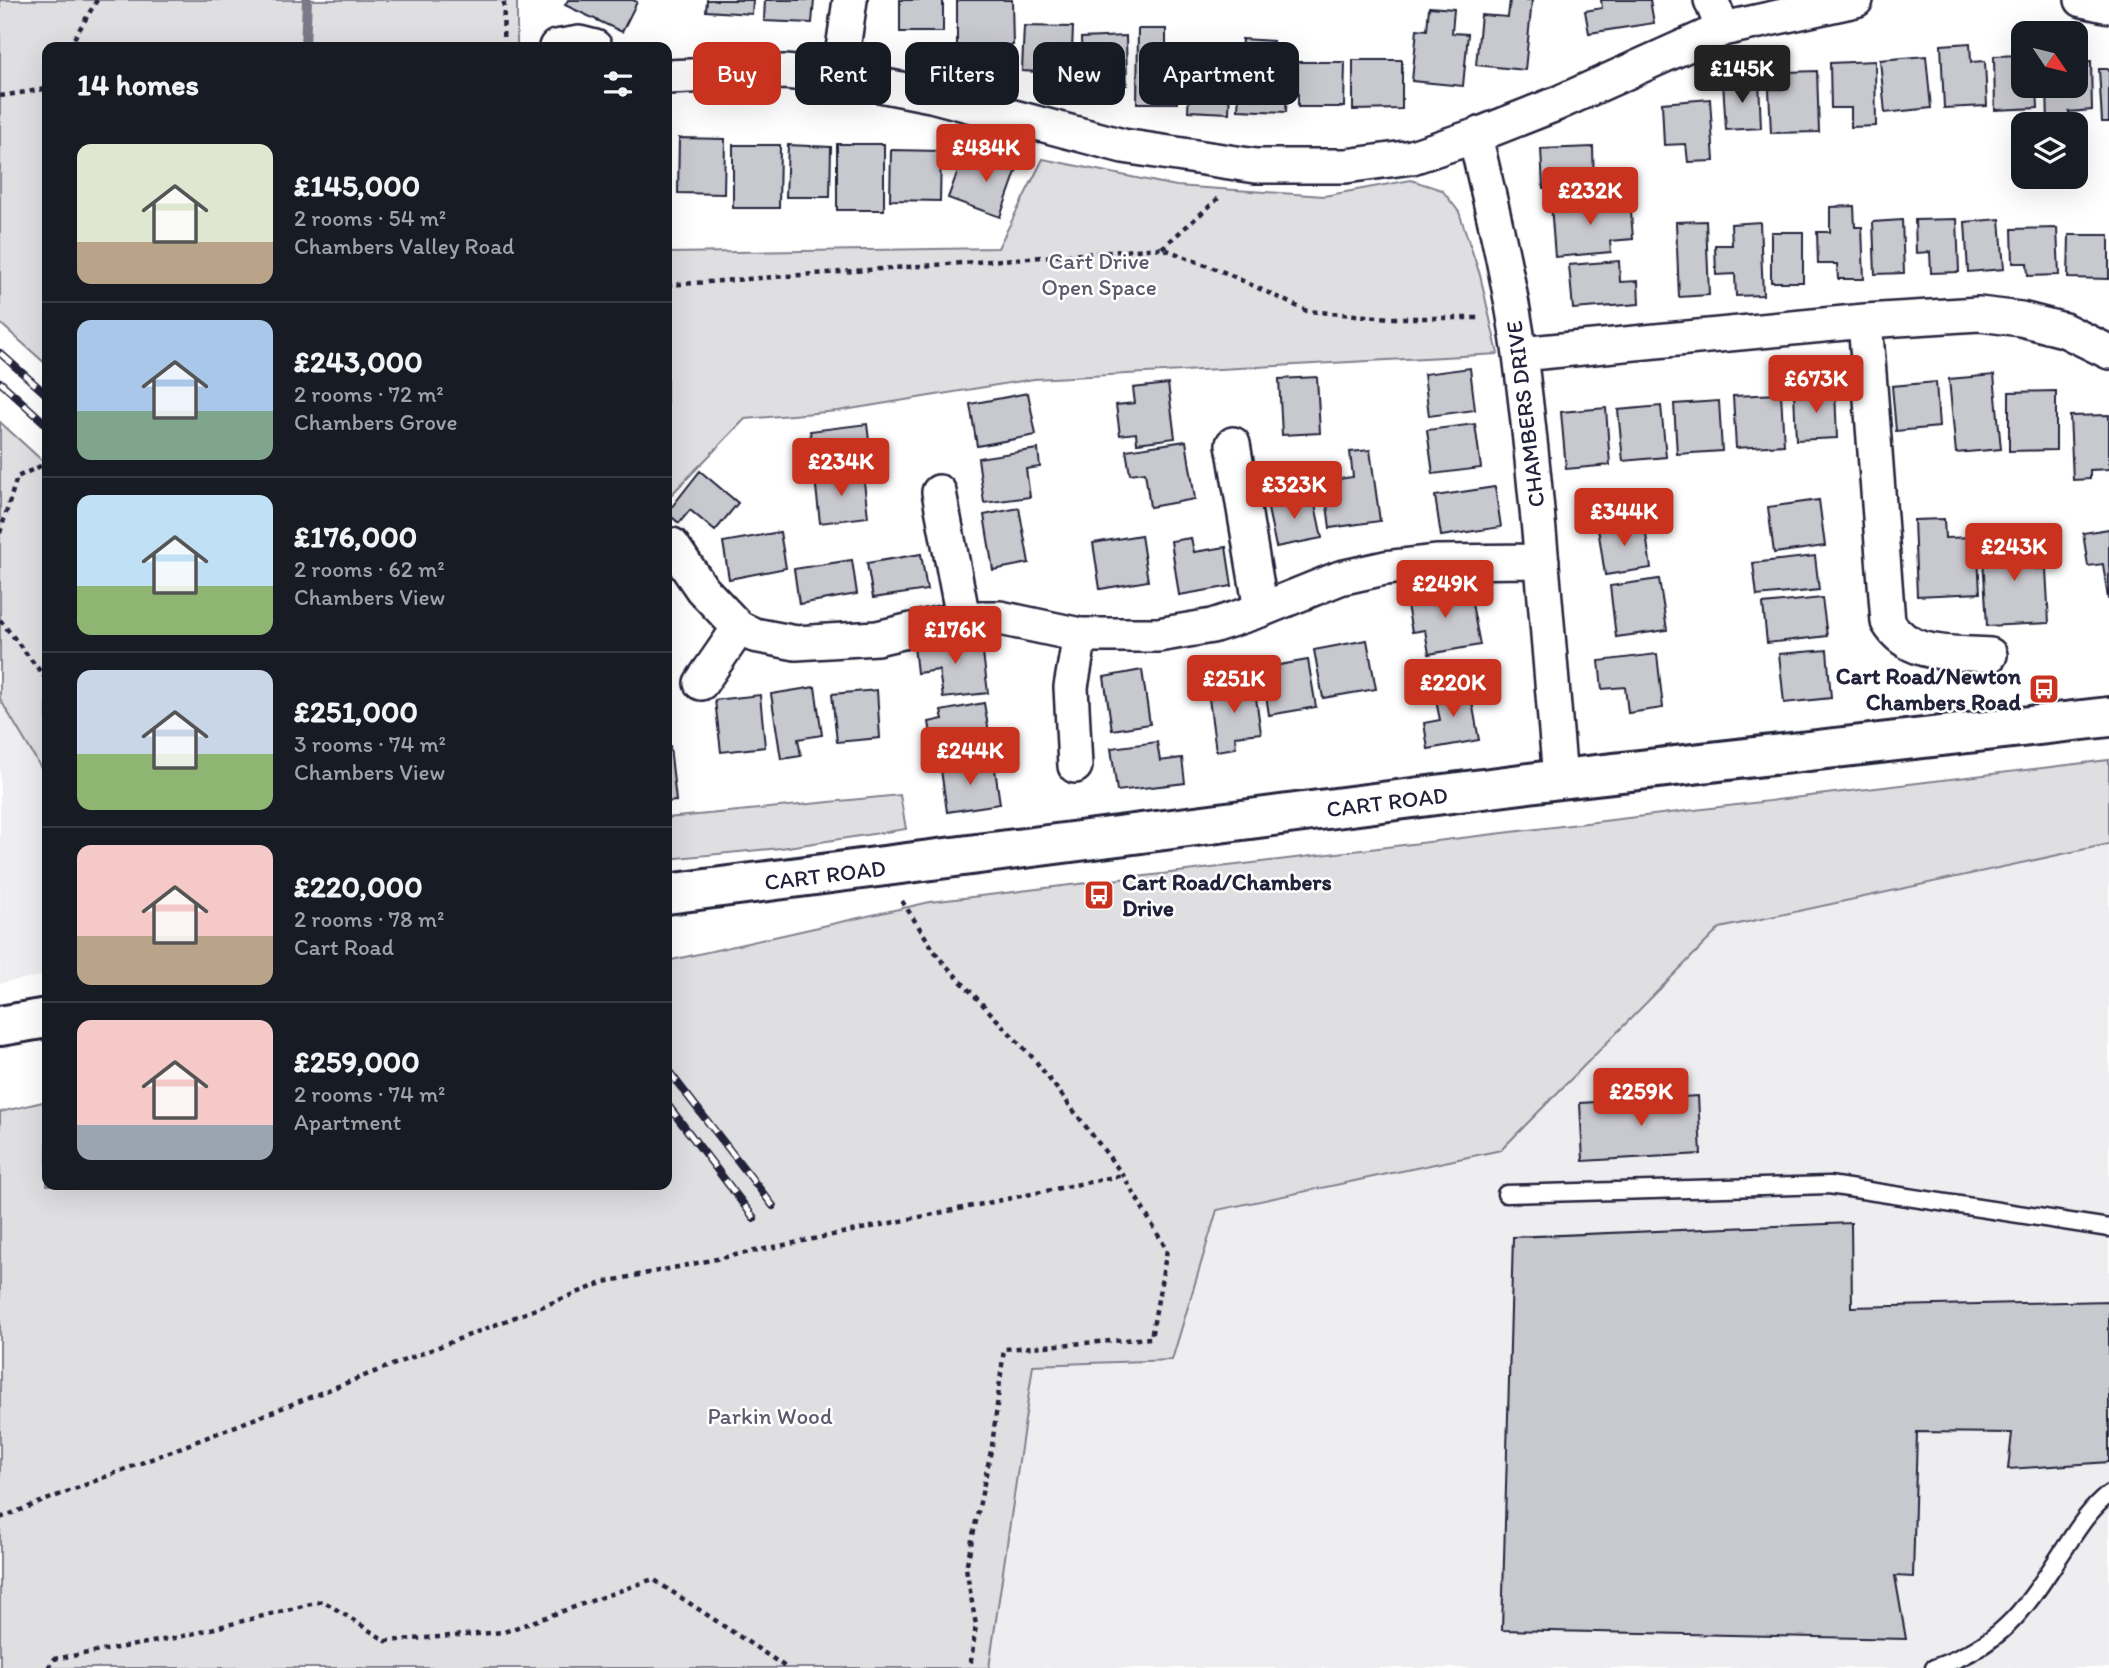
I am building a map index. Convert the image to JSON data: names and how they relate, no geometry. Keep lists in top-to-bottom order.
{
  "streets": {
    "street": ["CHAMBERS DRIVE", "CART ROAD"]
  },
  "crossings": [
    ["CHAMBERS DRIVE", "CART ROAD"]
  ],
  "parks": ["Cart Drive Open Space", "Parkin Wood"],
  "places": {
    "bus stop": ["Cart Road/Newton Chambers Road", "Cart Road/Chambers Drive"]
  },
  "north": "bottom right",
  "page": {
    "chip": [
      "Buy",
      "Rent",
      "Filters",
      "New",
      "Apartment"
    ],
    "heading": "14 homes",
    "price": [
      "£145K",
      "£484K",
      "£232K",
      "£673K",
      "£234K",
      "£323K",
      "£344K",
      "£243K",
      "£249K",
      "£176K",
      "£251K",
      "£220K",
      "£244K",
      "£259K"
    ],
    "list": [
      {
        "name": "£145,000",
        "note": "2 rooms · 54 m² · Chambers Valley Road"
      },
      {
        "name": "£243,000",
        "note": "2 rooms · 72 m² · Chambers Grove"
      },
      {
        "name": "£176,000",
        "note": "2 rooms · 62 m² · Chambers View"
      },
      {
        "name": "£251,000",
        "note": "3 rooms · 74 m² · Chambers View"
      },
      {
        "name": "£220,000",
        "note": "2 rooms · 78 m² · Cart Road"
      },
      {
        "name": "£259,000",
        "note": "2 rooms · 74 m² · Apartment"
      }
    ]
  }
}
